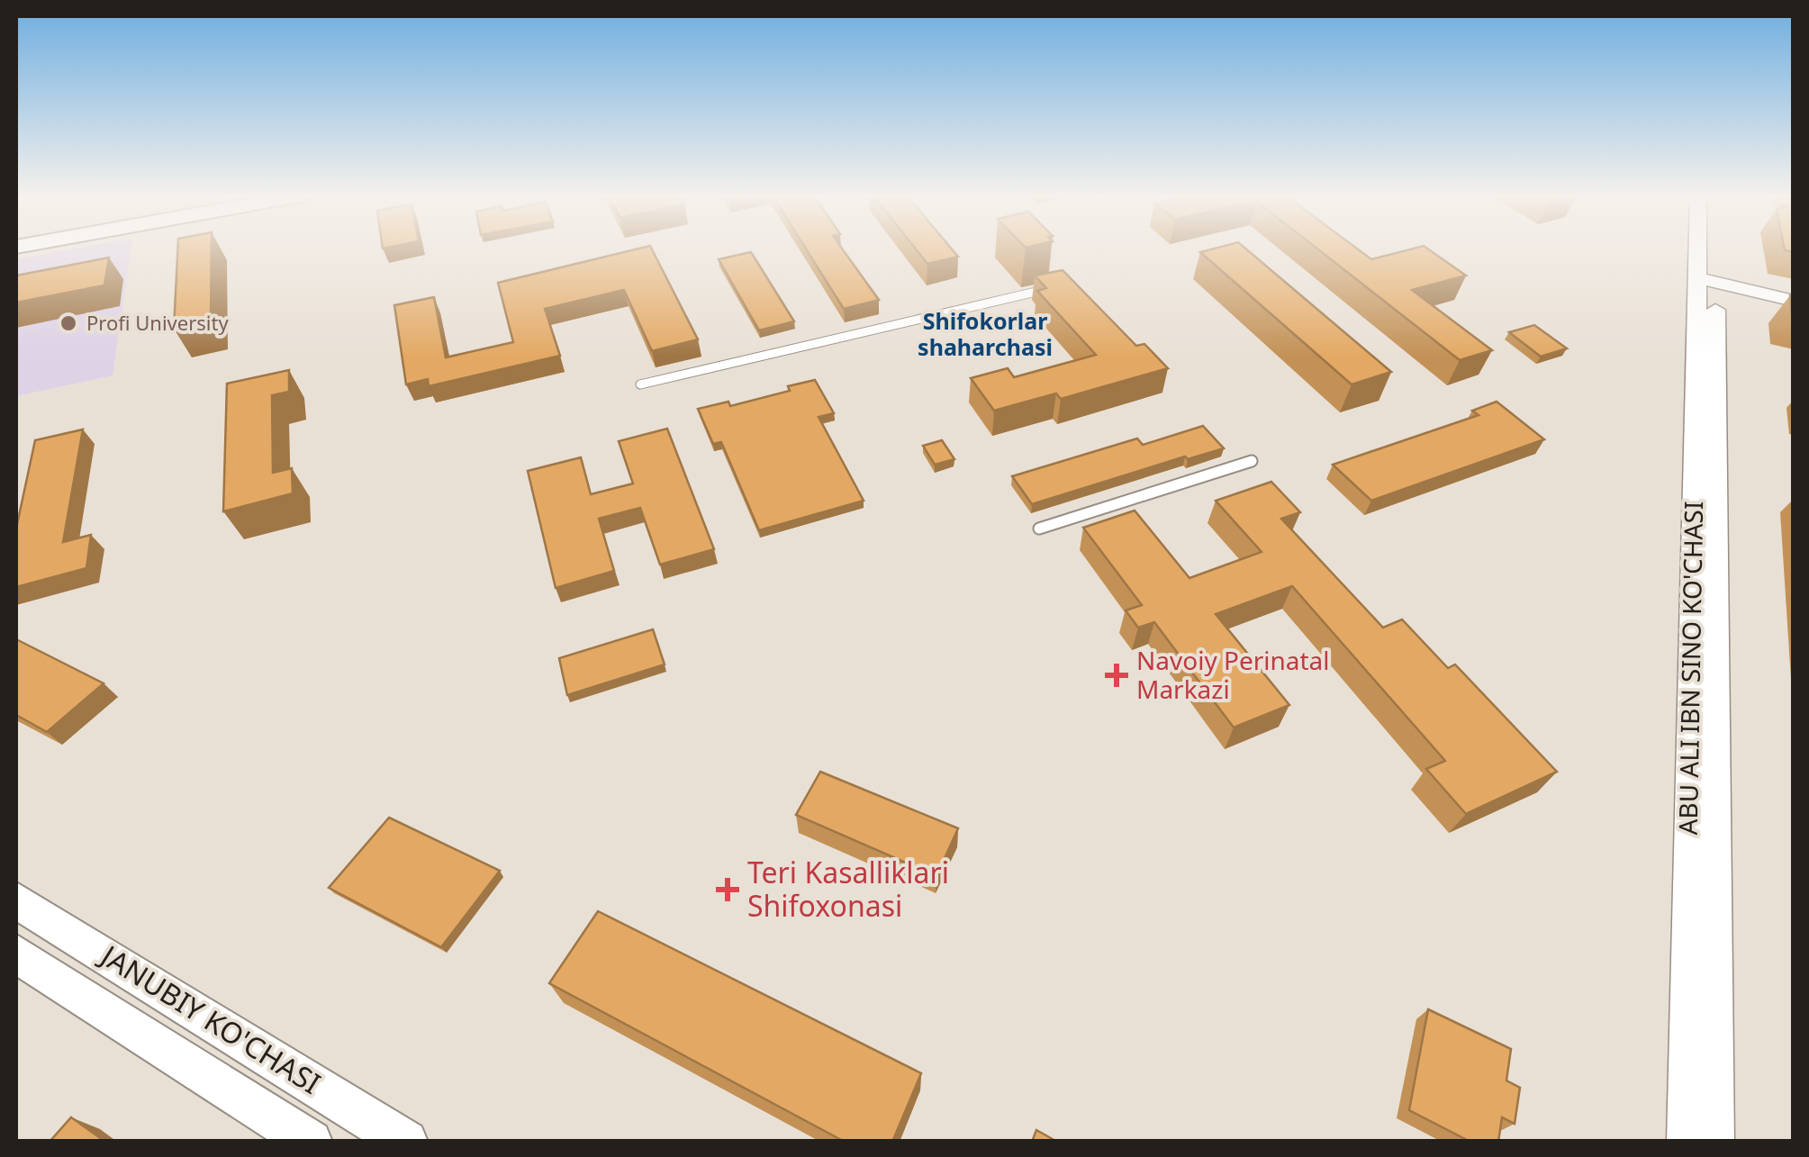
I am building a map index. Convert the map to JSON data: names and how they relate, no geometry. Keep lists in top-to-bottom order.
{
  "streets": {
    "main road": ["JANUBIY KO'CHASI"],
    "street": ["ABU ALI IBN SINO KO'CHASI"]
  },
  "districts": ["Shifokorlar shaharchasi"],
  "places": {
    "other": ["Profi University"],
    "health": ["Navoiy Perinatal Markazi", "Teri Kasalliklari Shifoxonasi"]
  }
}
